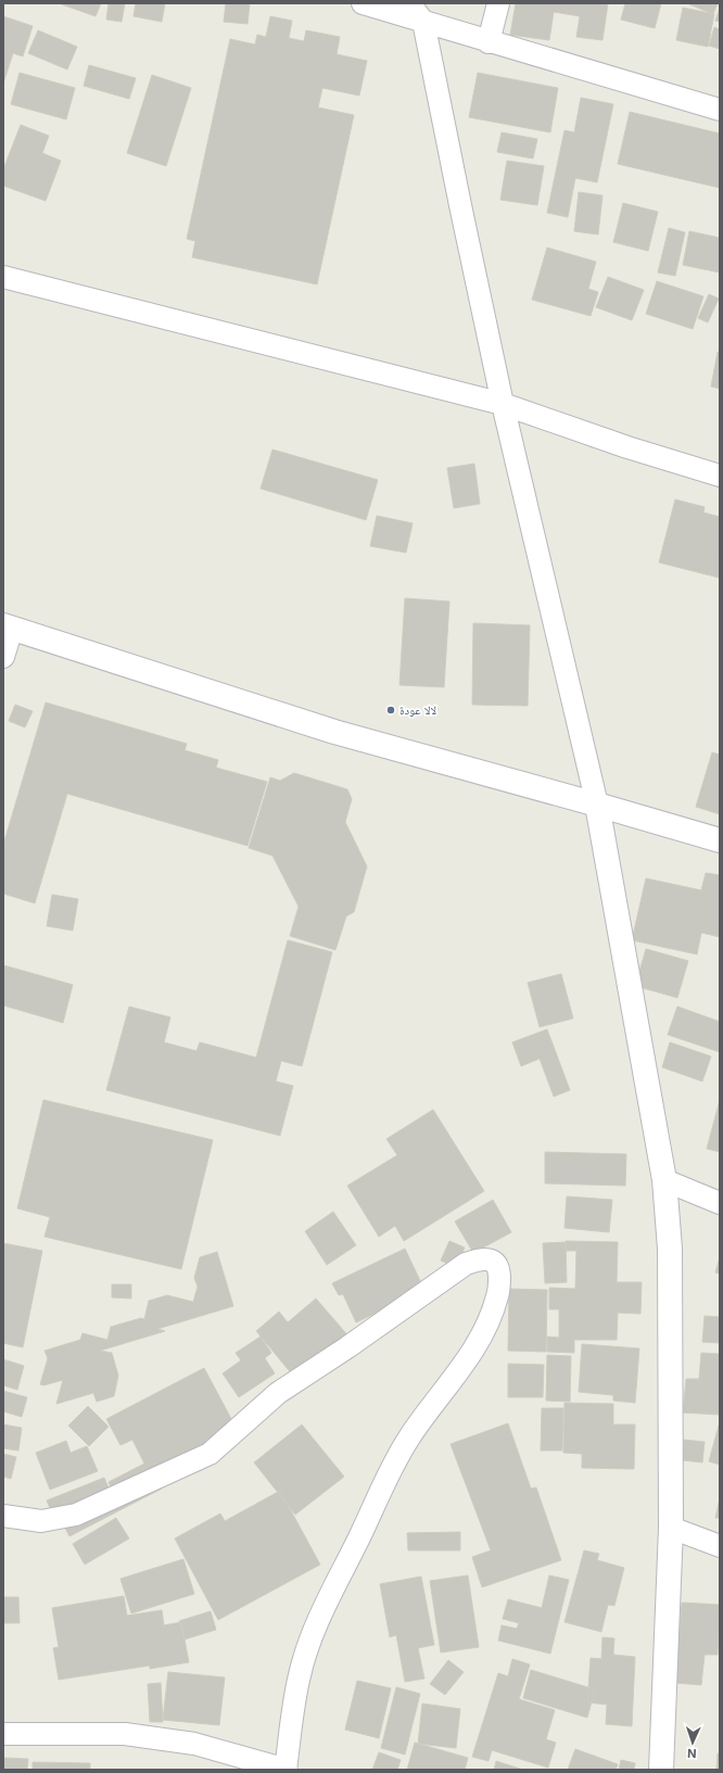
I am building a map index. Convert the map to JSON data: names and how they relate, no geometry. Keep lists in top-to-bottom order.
{
  "places": ["لالا عودة"],
  "north": "bottom"
}
